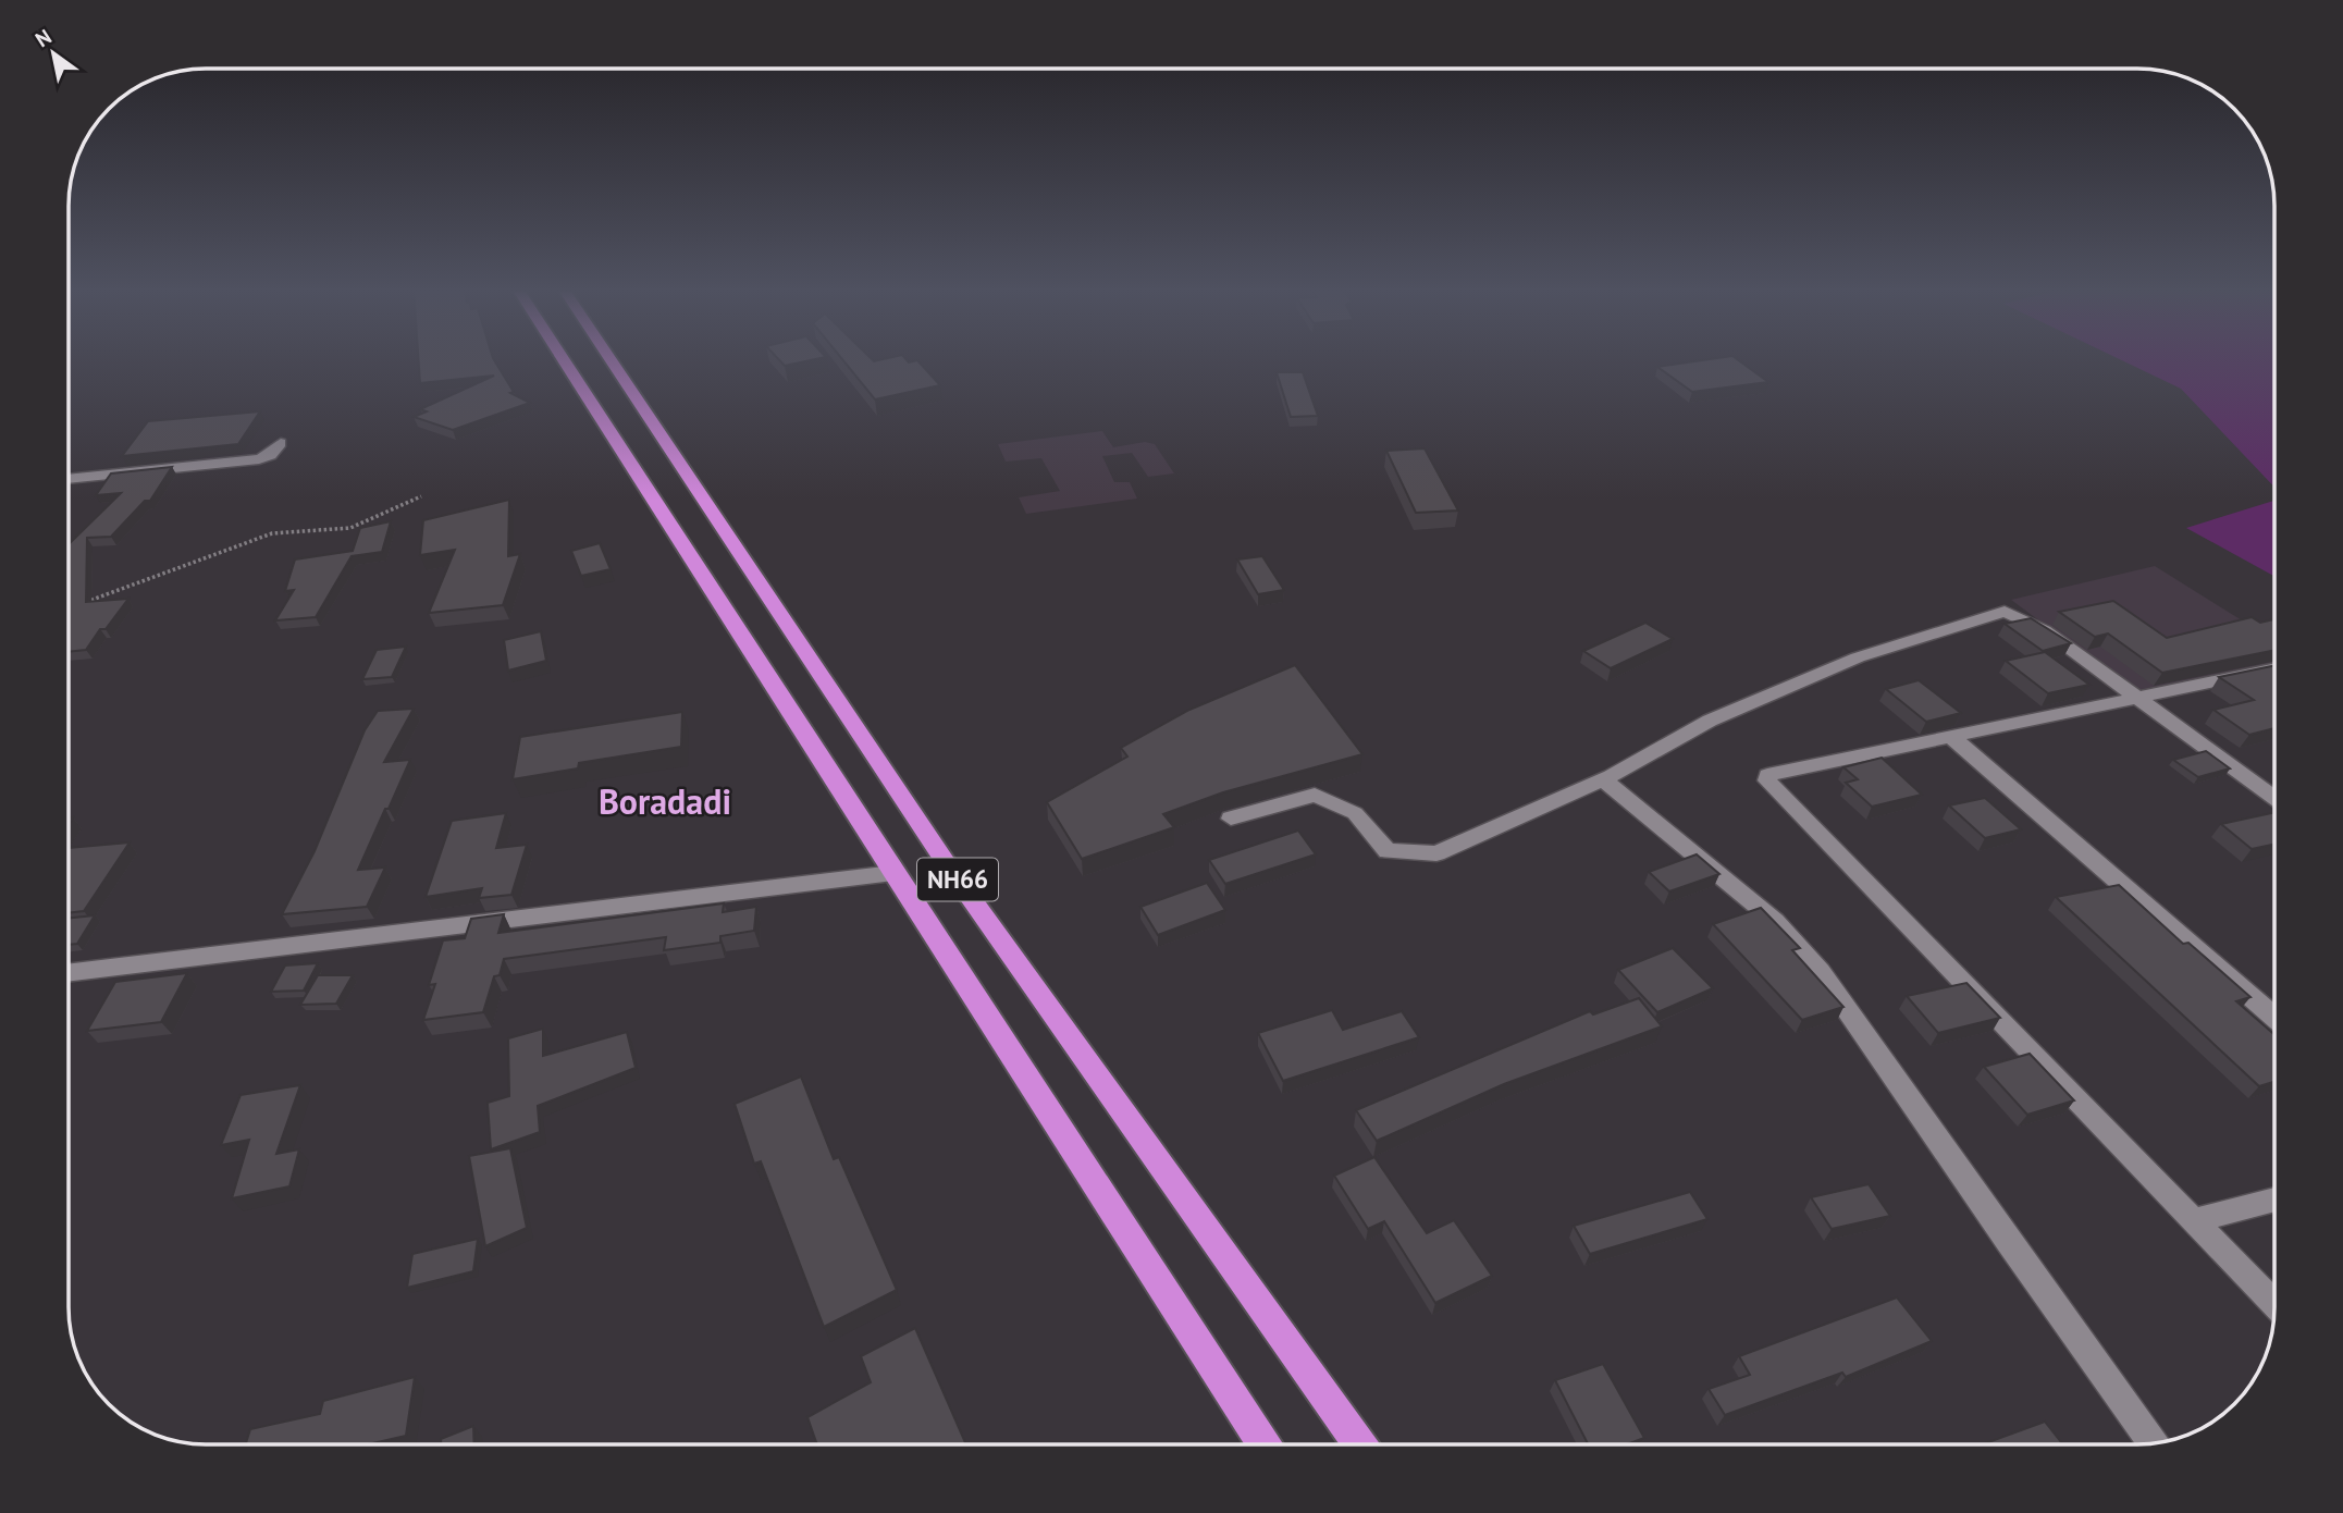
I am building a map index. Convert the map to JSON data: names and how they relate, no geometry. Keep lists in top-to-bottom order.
{
  "streets": {
    "highway": ["NH66"]
  },
  "districts": ["Boradadi"],
  "north": "top left"
}
